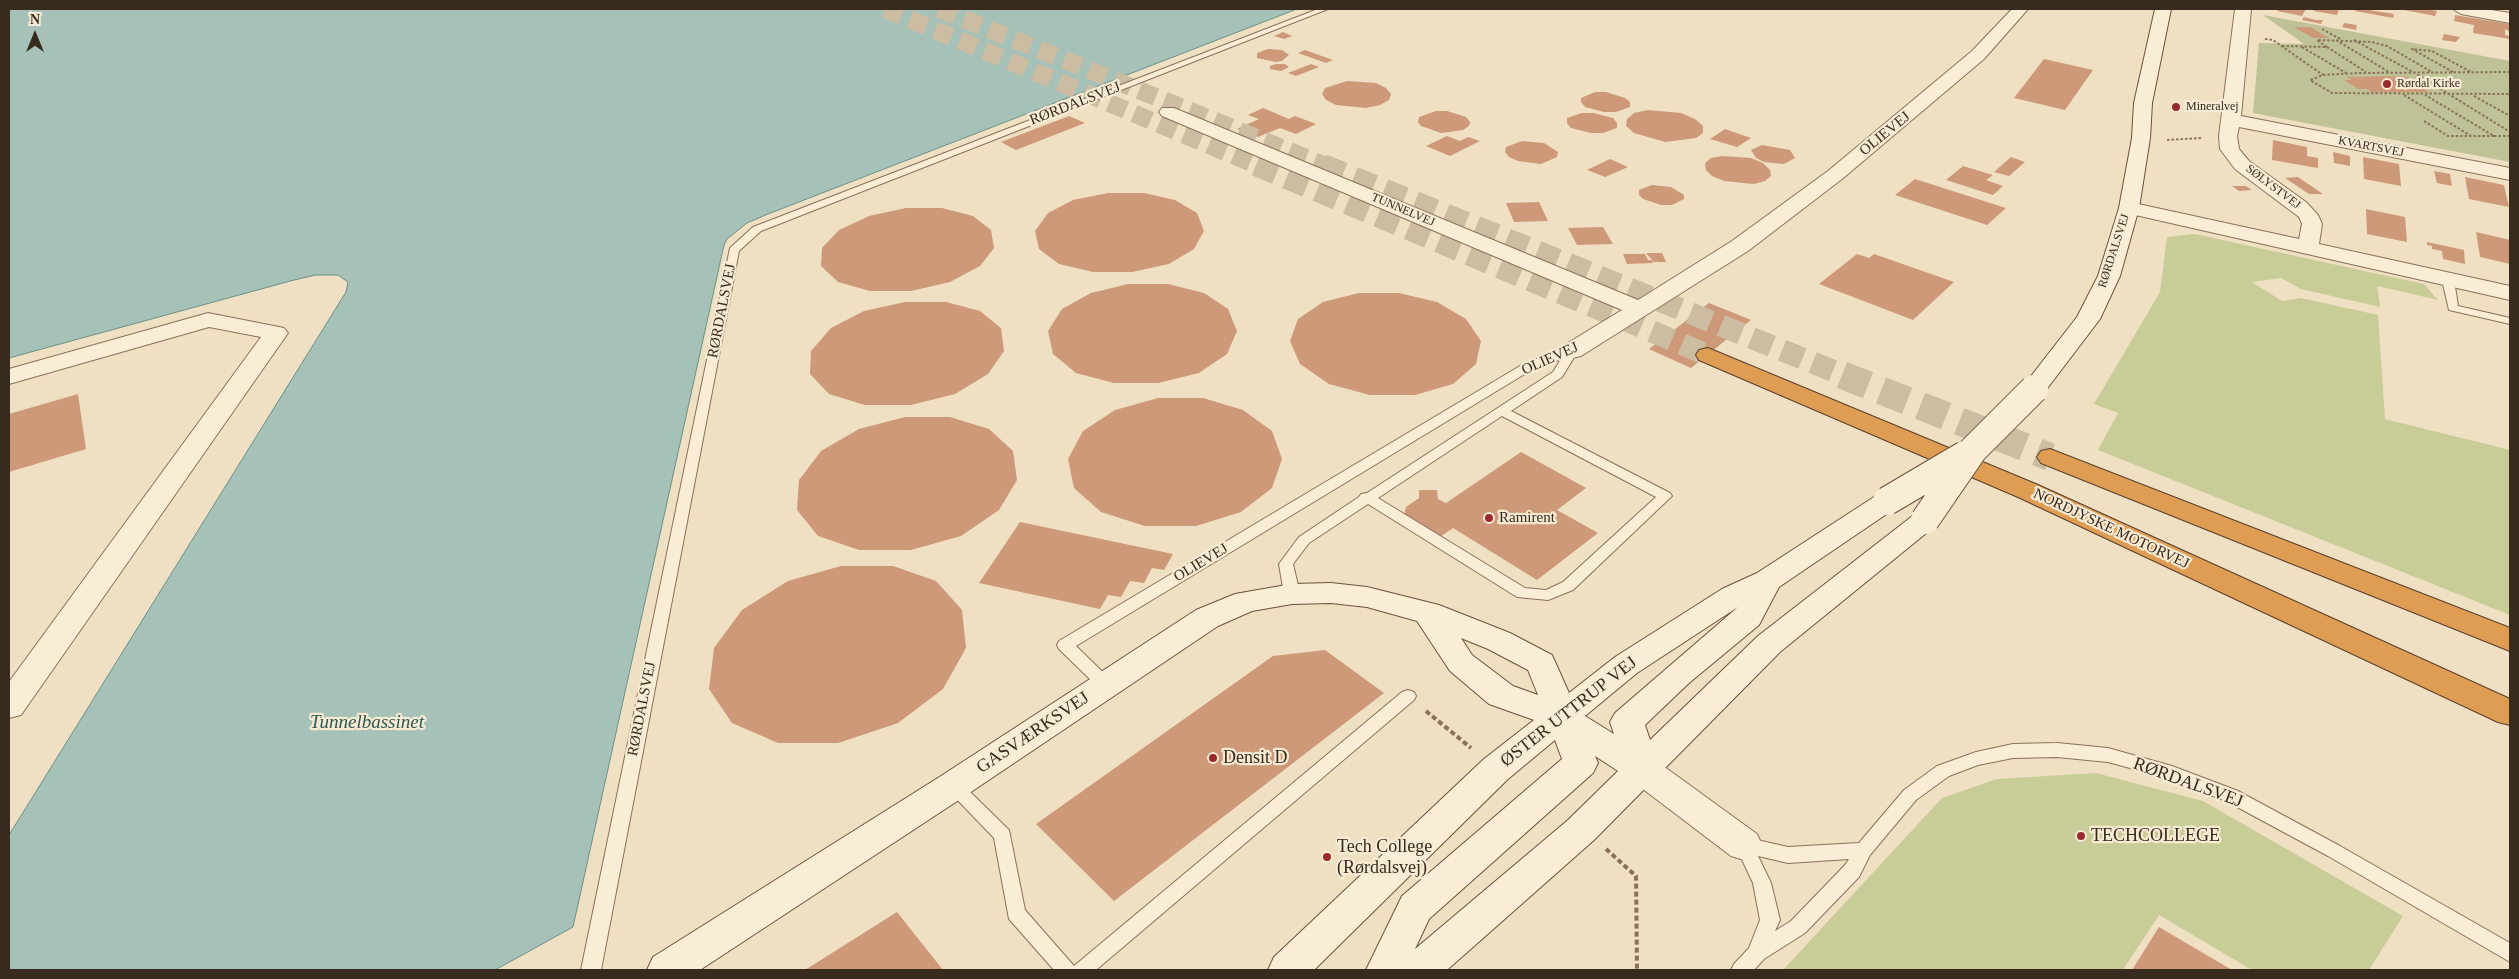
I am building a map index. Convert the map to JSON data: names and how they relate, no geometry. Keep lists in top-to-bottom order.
{
  "streets": {
    "highway": ["NORDJYSKE MOTORVEJ"],
    "street": [
      "RØRDALSVEJ",
      "OLIEVEJ",
      "KVARTSVEJ",
      "SØLYSTVEJ",
      "TUNNELVEJ",
      "ØSTER UTTRUP VEJ",
      "GASVÆRKSVEJ"
    ]
  },
  "crossings": [
    ["RØRDALSVEJ", "ØSTER UTTRUP VEJ"],
    ["RØRDALSVEJ", "GASVÆRKSVEJ"],
    ["OLIEVEJ", "TUNNELVEJ"],
    ["OLIEVEJ", "GASVÆRKSVEJ"],
    ["KVARTSVEJ", "SØLYSTVEJ"],
    ["ØSTER UTTRUP VEJ", "GASVÆRKSVEJ"]
  ],
  "water": ["Tunnelbassinet"],
  "places": [
    "Rørdal Kirke",
    "Mineralvej",
    "Ramirent",
    "Densit D",
    "TECHCOLLEGE",
    "Tech College (Rørdalsvej)"
  ],
  "north": "top"
}
